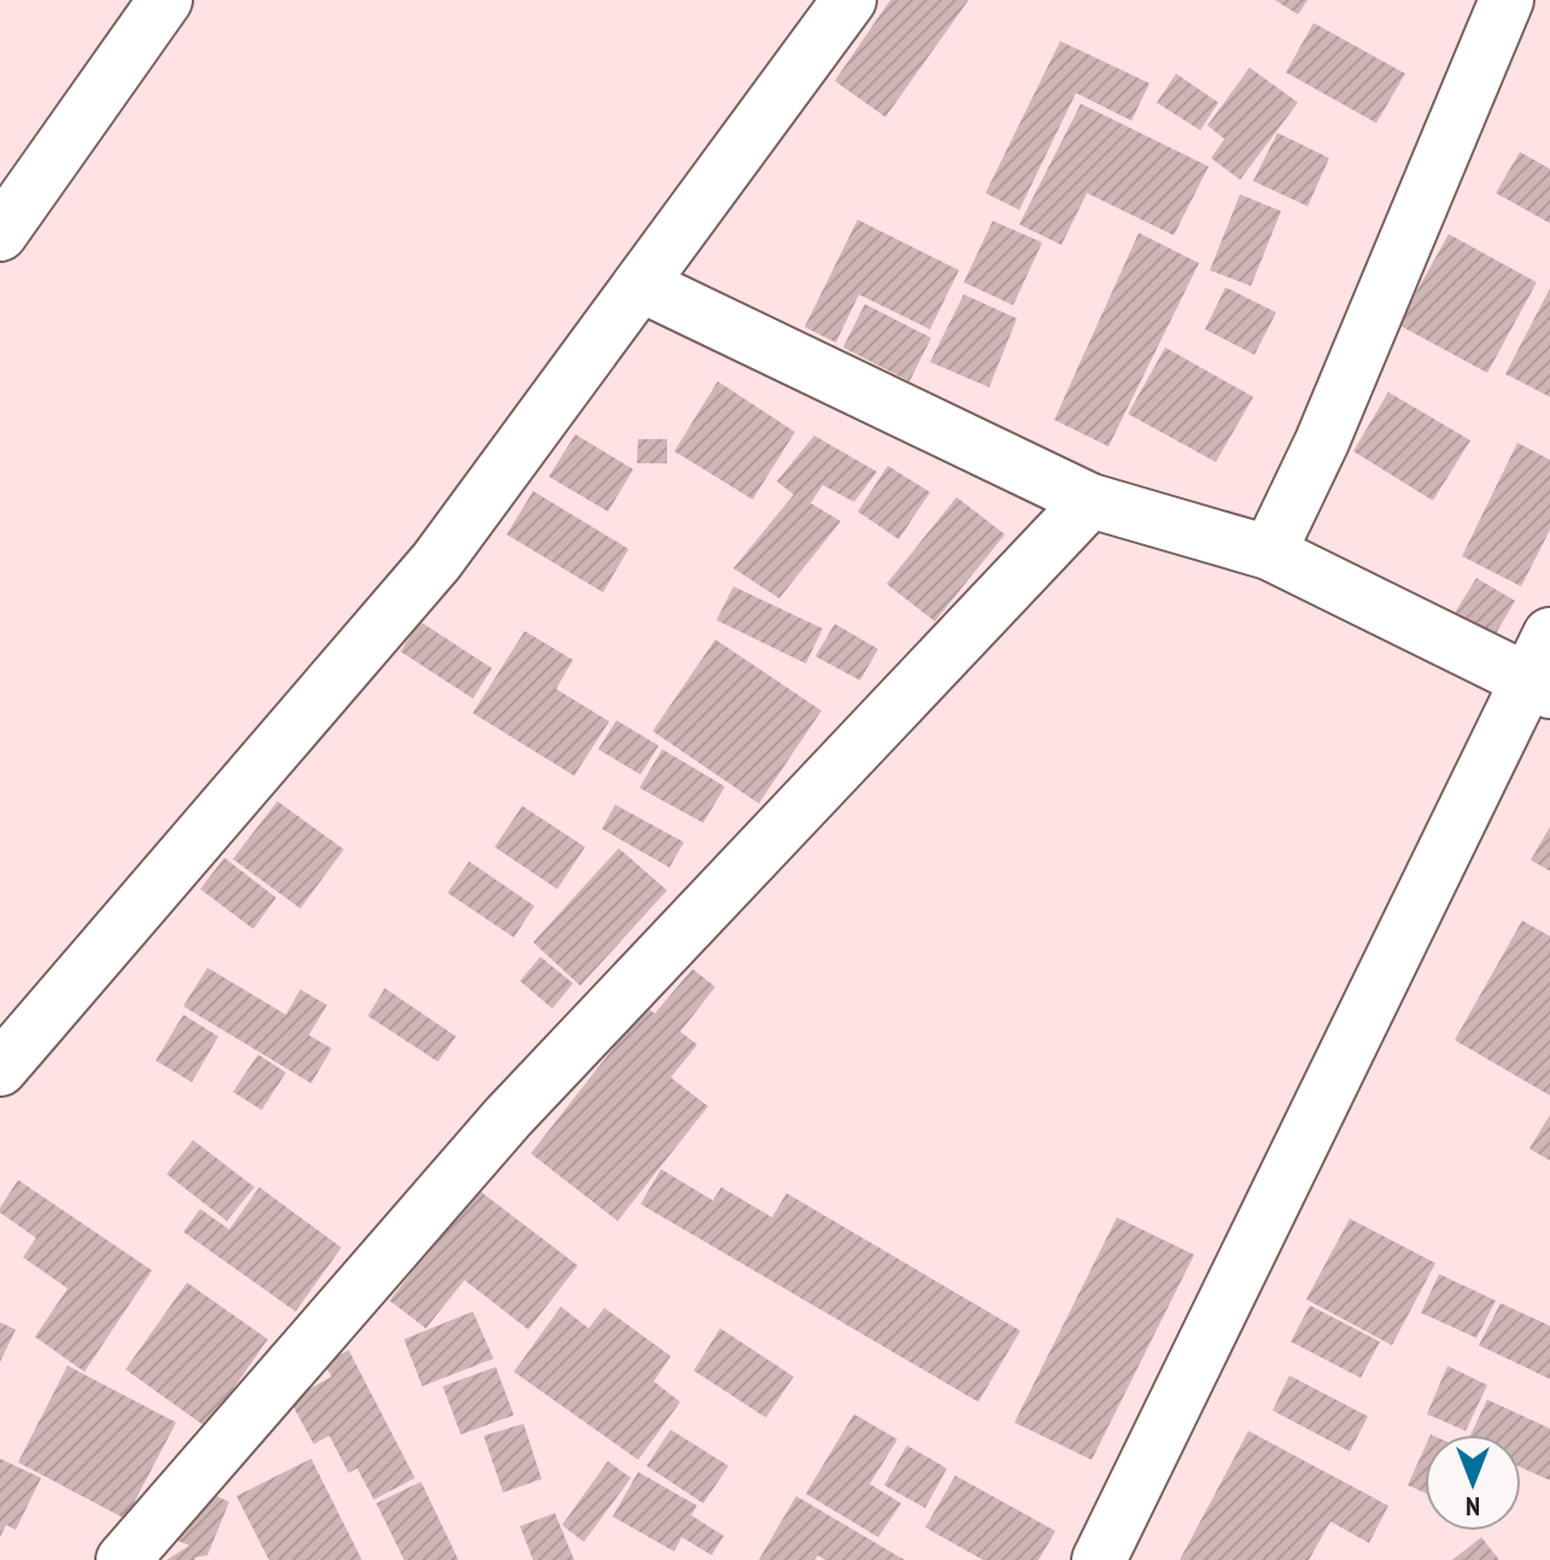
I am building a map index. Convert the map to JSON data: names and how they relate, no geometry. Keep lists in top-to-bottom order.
{
  "north": "bottom"
}
